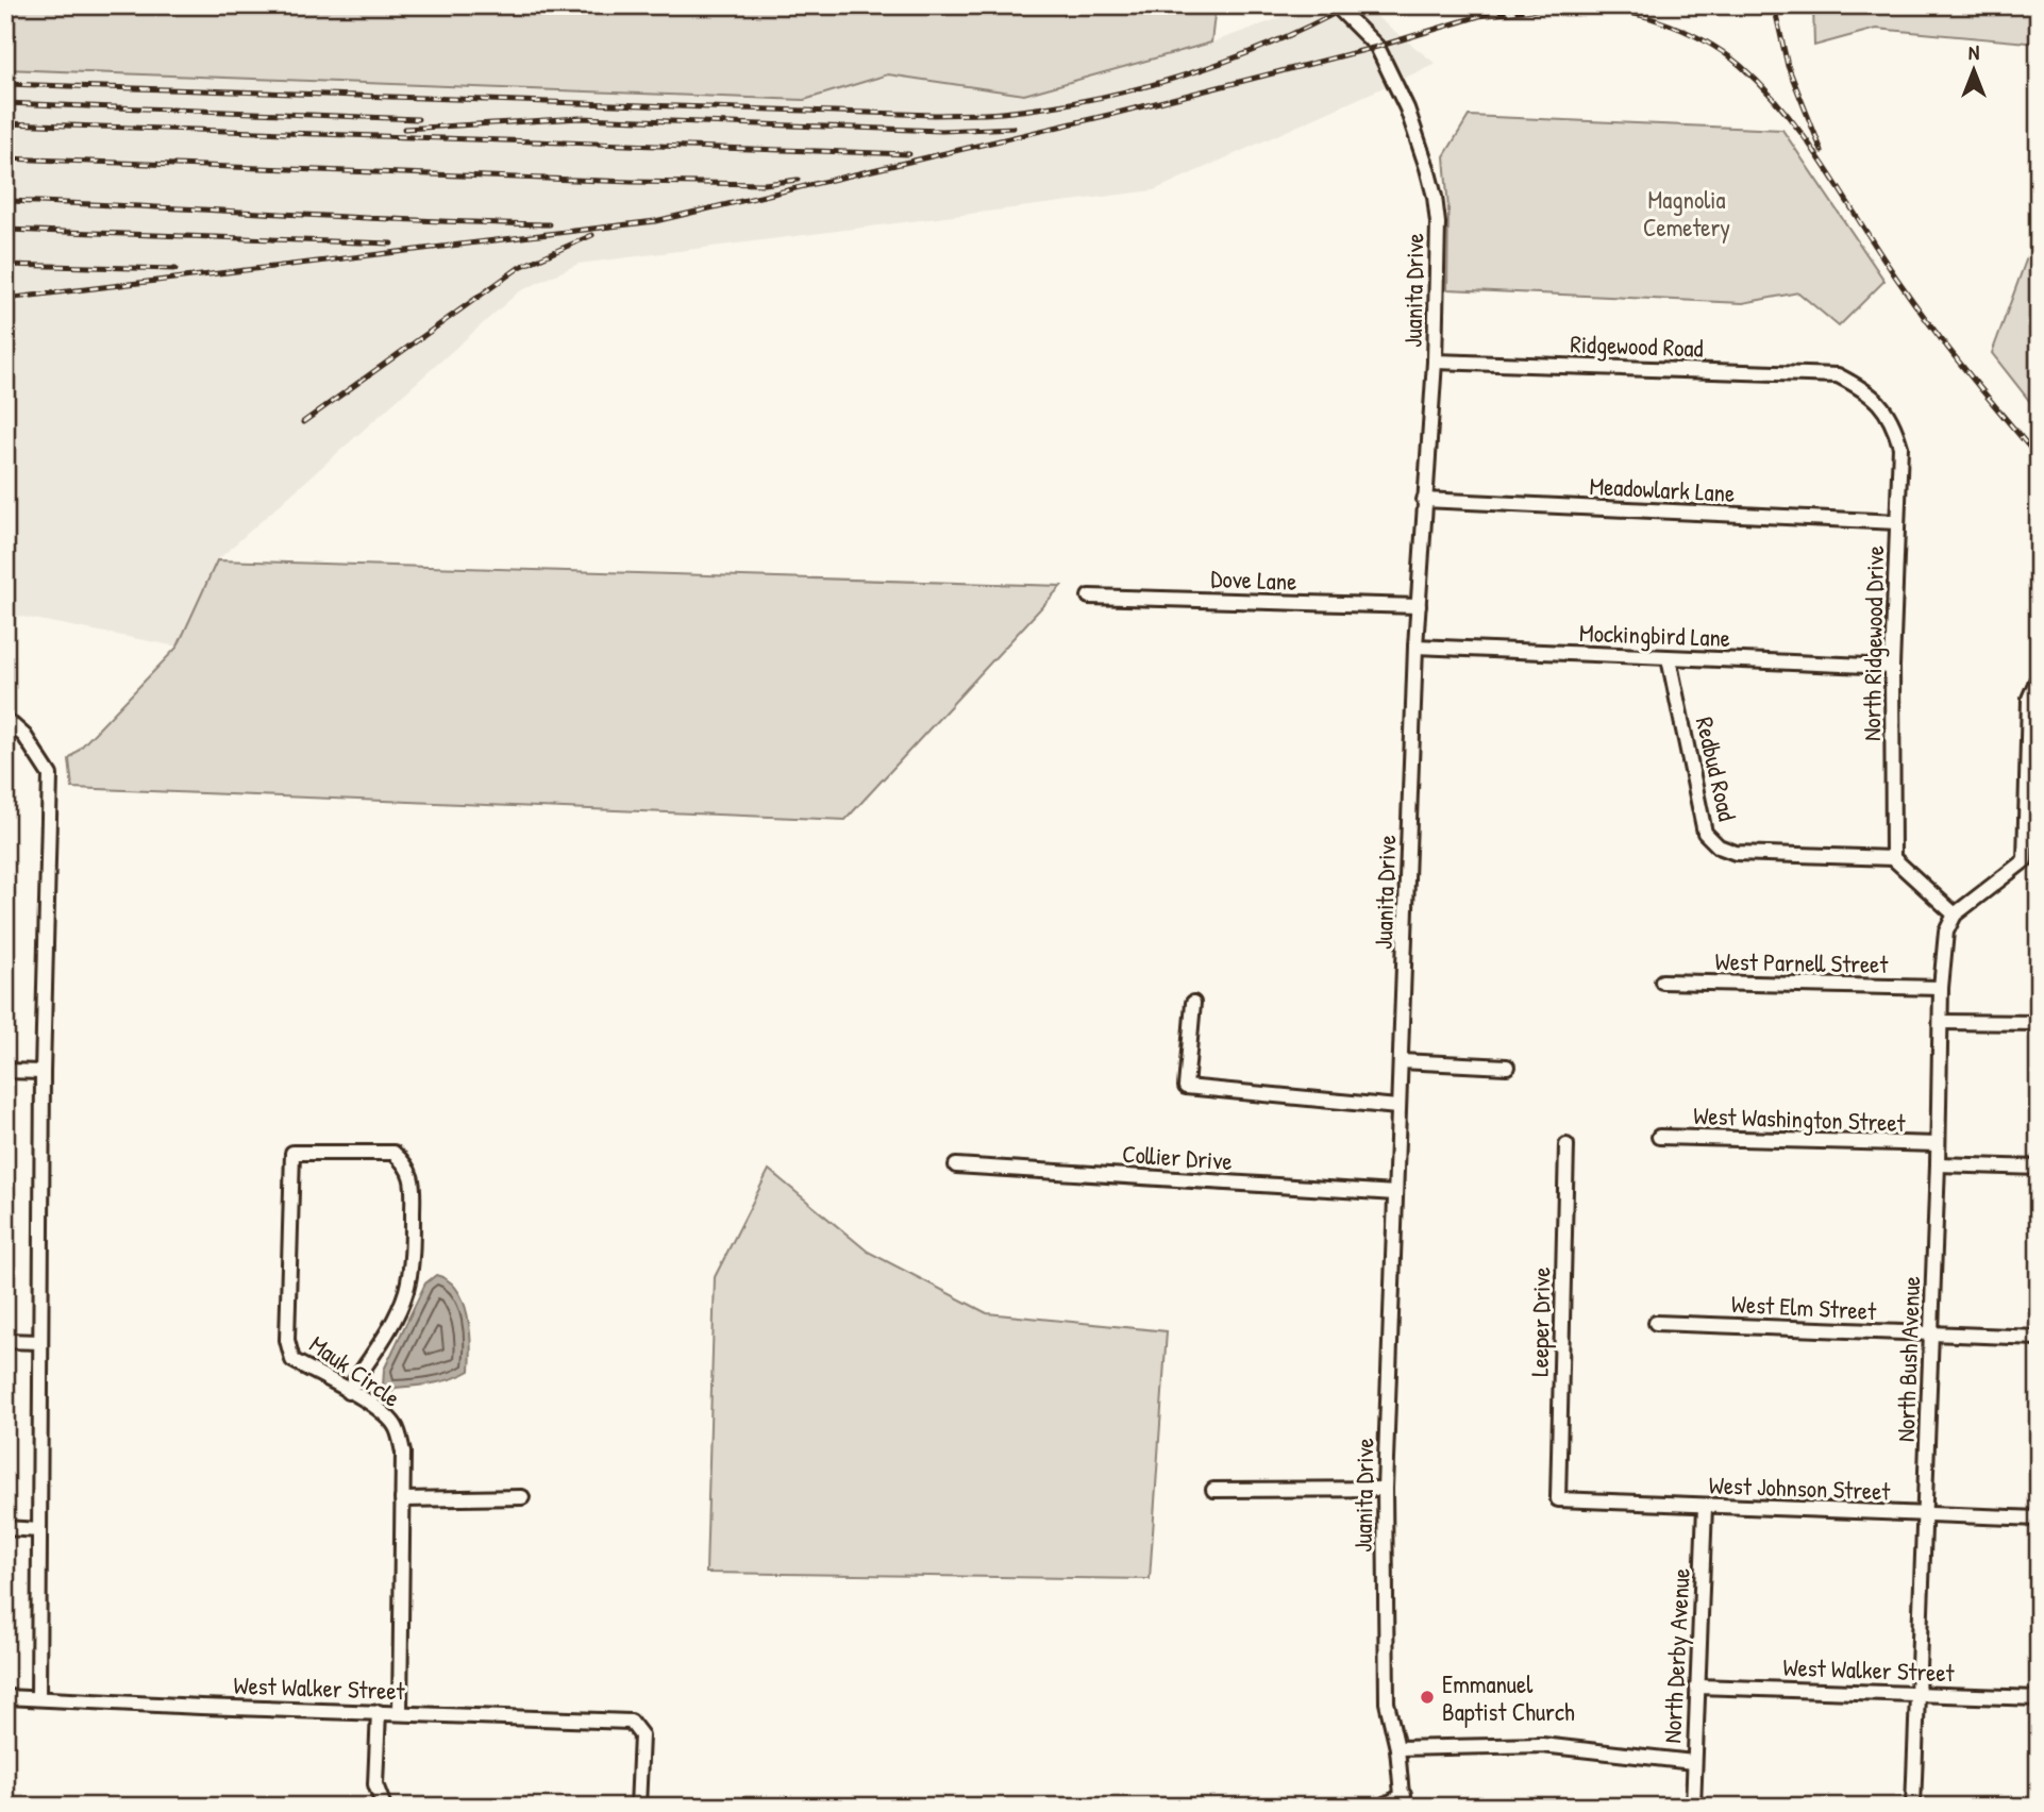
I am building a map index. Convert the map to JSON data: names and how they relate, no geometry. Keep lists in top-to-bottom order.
{
  "streets": {
    "street": [
      "Juanita Drive",
      "Ridgewood Road",
      "Meadowlark Lane",
      "Dove Lane",
      "Mockingbird Lane",
      "North Ridgewood Drive",
      "Redbud Road",
      "West Parnell Street",
      "West Washington Street",
      "Collier Drive",
      "West Elm Street",
      "Leeper Drive",
      "North Bush Avenue",
      "Mauk Circle",
      "West Johnson Street",
      "North Derby Avenue",
      "West Walker Street"
    ]
  },
  "crossings": [
    ["Juanita Drive", "Ridgewood Road"],
    ["Juanita Drive", "Meadowlark Lane"],
    ["Juanita Drive", "Dove Lane"],
    ["Juanita Drive", "Mockingbird Lane"],
    ["Juanita Drive", "Collier Drive"],
    ["Ridgewood Road", "North Ridgewood Drive"],
    ["Meadowlark Lane", "North Ridgewood Drive"],
    ["Mockingbird Lane", "North Ridgewood Drive"],
    ["Mockingbird Lane", "Redbud Road"],
    ["North Ridgewood Drive", "Redbud Road"],
    ["West Parnell Street", "North Bush Avenue"],
    ["West Washington Street", "North Bush Avenue"],
    ["West Elm Street", "North Bush Avenue"],
    ["Leeper Drive", "West Johnson Street"],
    ["North Bush Avenue", "West Johnson Street"],
    ["North Bush Avenue", "West Walker Street"],
    ["Mauk Circle", "West Walker Street"],
    ["West Johnson Street", "North Derby Avenue"],
    ["North Derby Avenue", "West Walker Street"]
  ],
  "parks": ["Magnolia Cemetery"],
  "places": ["Emmanuel Baptist Church"],
  "north": "top"
}
